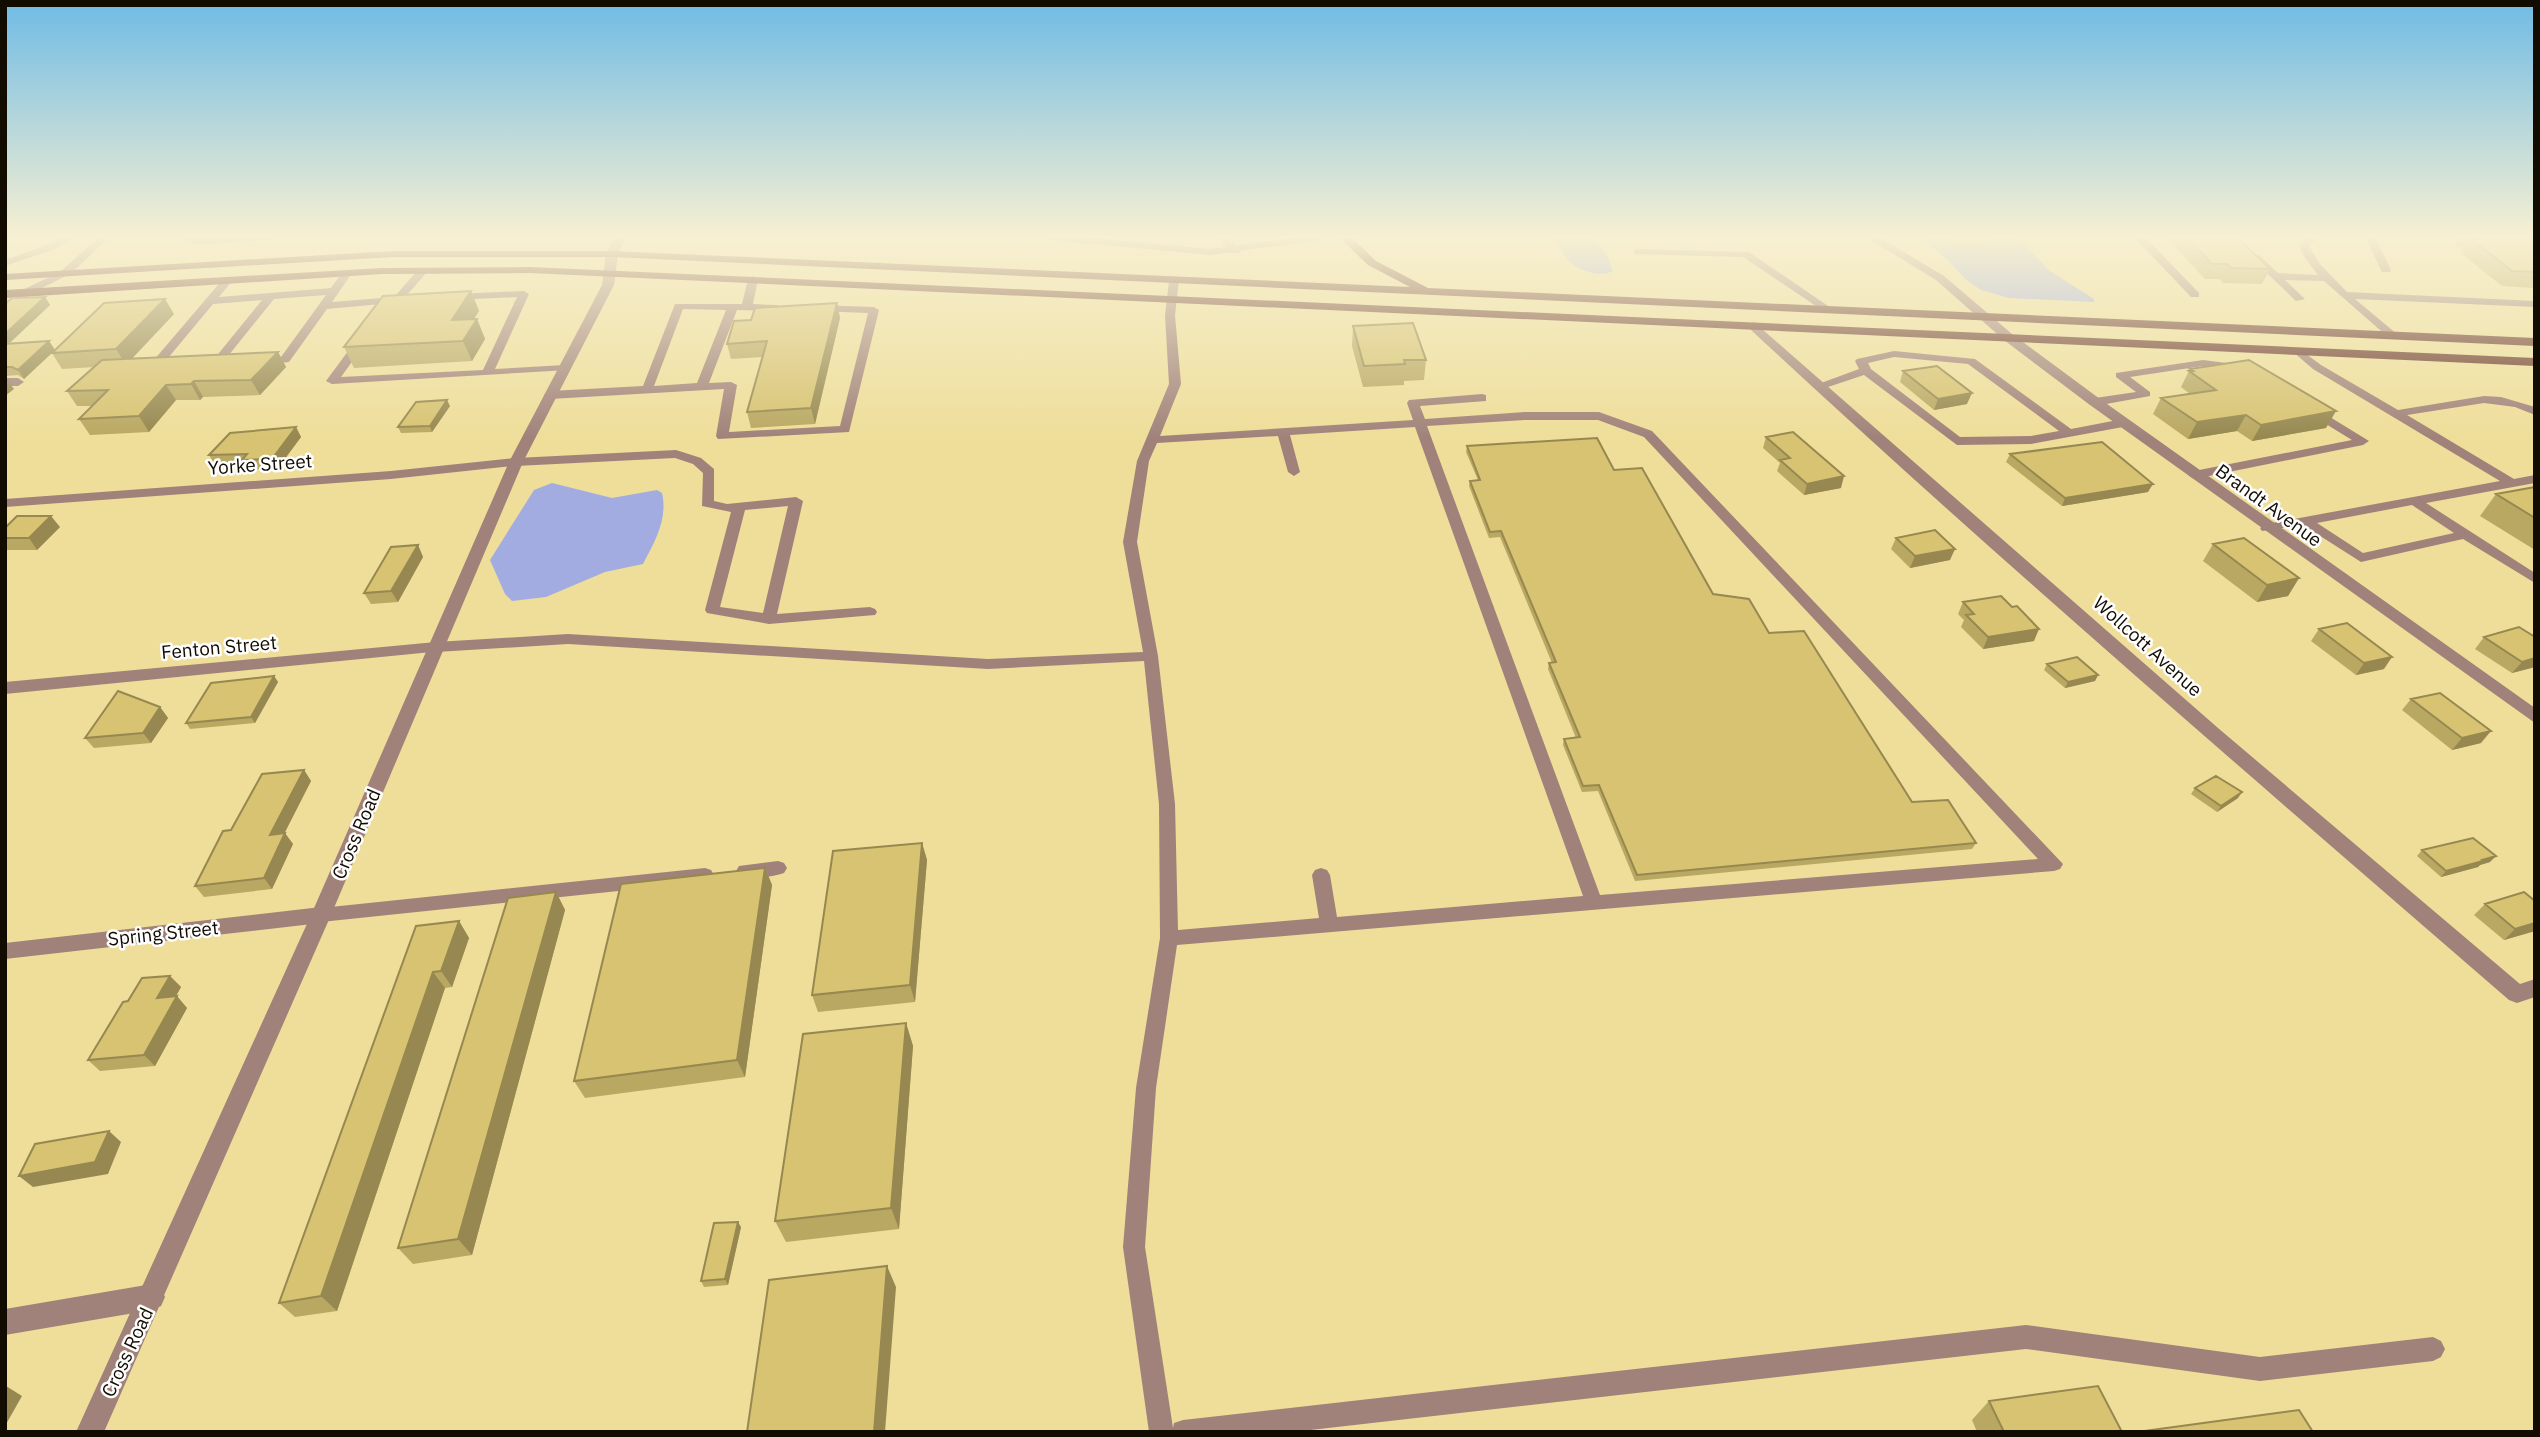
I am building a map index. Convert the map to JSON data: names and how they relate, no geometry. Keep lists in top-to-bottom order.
{
  "streets": {
    "street": [
      "Yorke Street",
      "Brandt Avenue",
      "Wollcott Avenue",
      "Fenton Street",
      "Cross Road",
      "Spring Street"
    ]
  },
  "crossings": [
    ["Yorke Street", "Cross Road"],
    ["Fenton Street", "Cross Road"],
    ["Cross Road", "Spring Street"]
  ]
}
